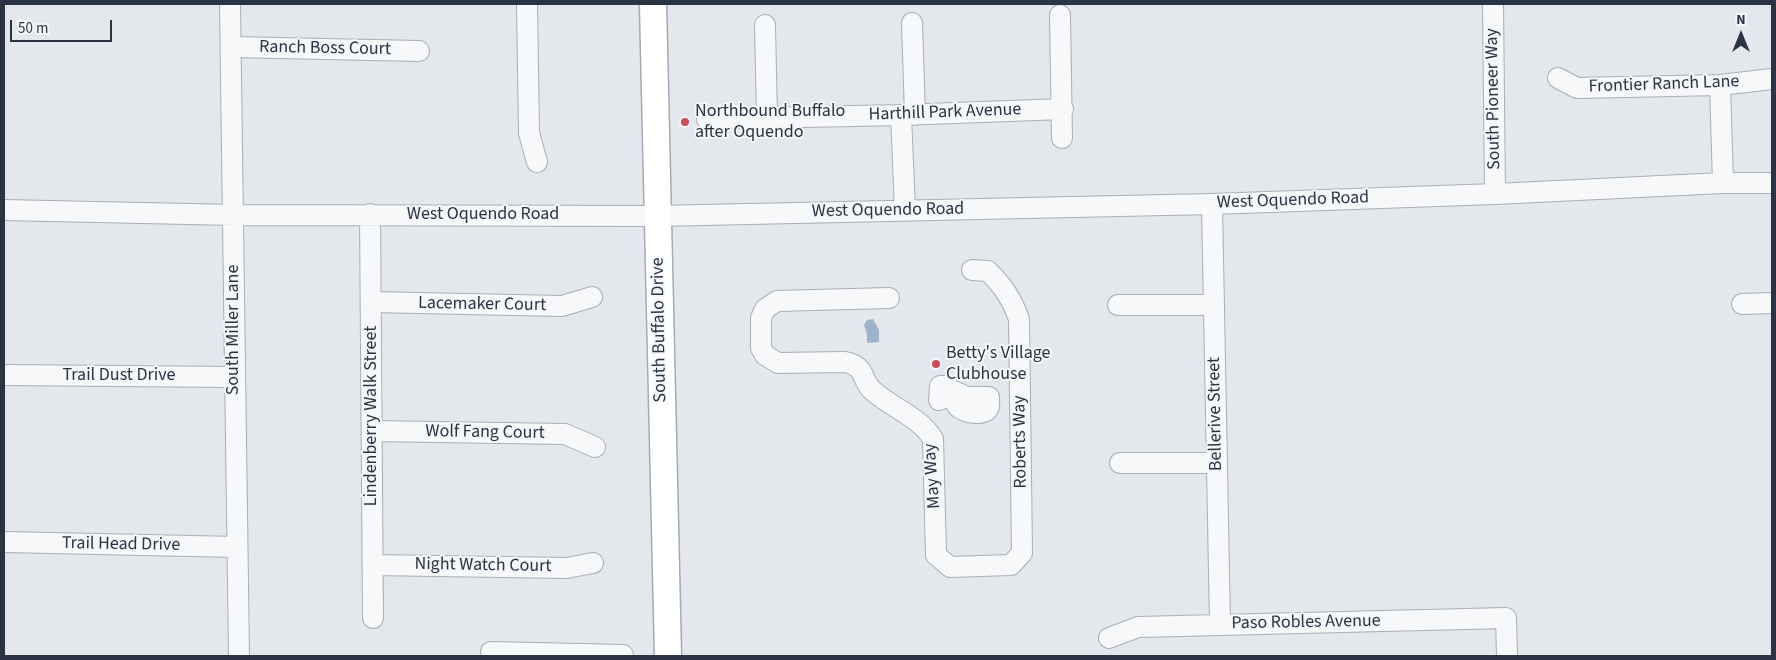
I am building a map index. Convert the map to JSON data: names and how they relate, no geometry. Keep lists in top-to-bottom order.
{
  "streets": {
    "main road": ["South Buffalo Drive"],
    "street": [
      "Ranch Boss Court",
      "Frontier Ranch Lane",
      "South Pioneer Way",
      "Harthill Park Avenue",
      "West Oquendo Road",
      "Lacemaker Court",
      "South Miller Lane",
      "Trail Dust Drive",
      "Bellerive Street",
      "Lindenberry Walk Street",
      "Wolf Fang Court",
      "Roberts Way",
      "May Way",
      "Trail Head Drive",
      "Night Watch Court",
      "Paso Robles Avenue"
    ]
  },
  "crossings": [
    ["Ranch Boss Court", "South Miller Lane"],
    ["South Pioneer Way", "West Oquendo Road"],
    ["West Oquendo Road", "South Miller Lane"],
    ["West Oquendo Road", "South Buffalo Drive"],
    ["West Oquendo Road", "Bellerive Street"],
    ["West Oquendo Road", "Lindenberry Walk Street"],
    ["Lacemaker Court", "Lindenberry Walk Street"],
    ["South Miller Lane", "Trail Dust Drive"],
    ["South Miller Lane", "Trail Head Drive"],
    ["Bellerive Street", "Paso Robles Avenue"],
    ["Lindenberry Walk Street", "Wolf Fang Court"],
    ["Lindenberry Walk Street", "Night Watch Court"],
    ["Roberts Way", "May Way"]
  ],
  "places": ["Northbound Buffalo after Oquendo", "Betty's Village Clubhouse"],
  "scale_bar": "50 m",
  "north": "top"
}
